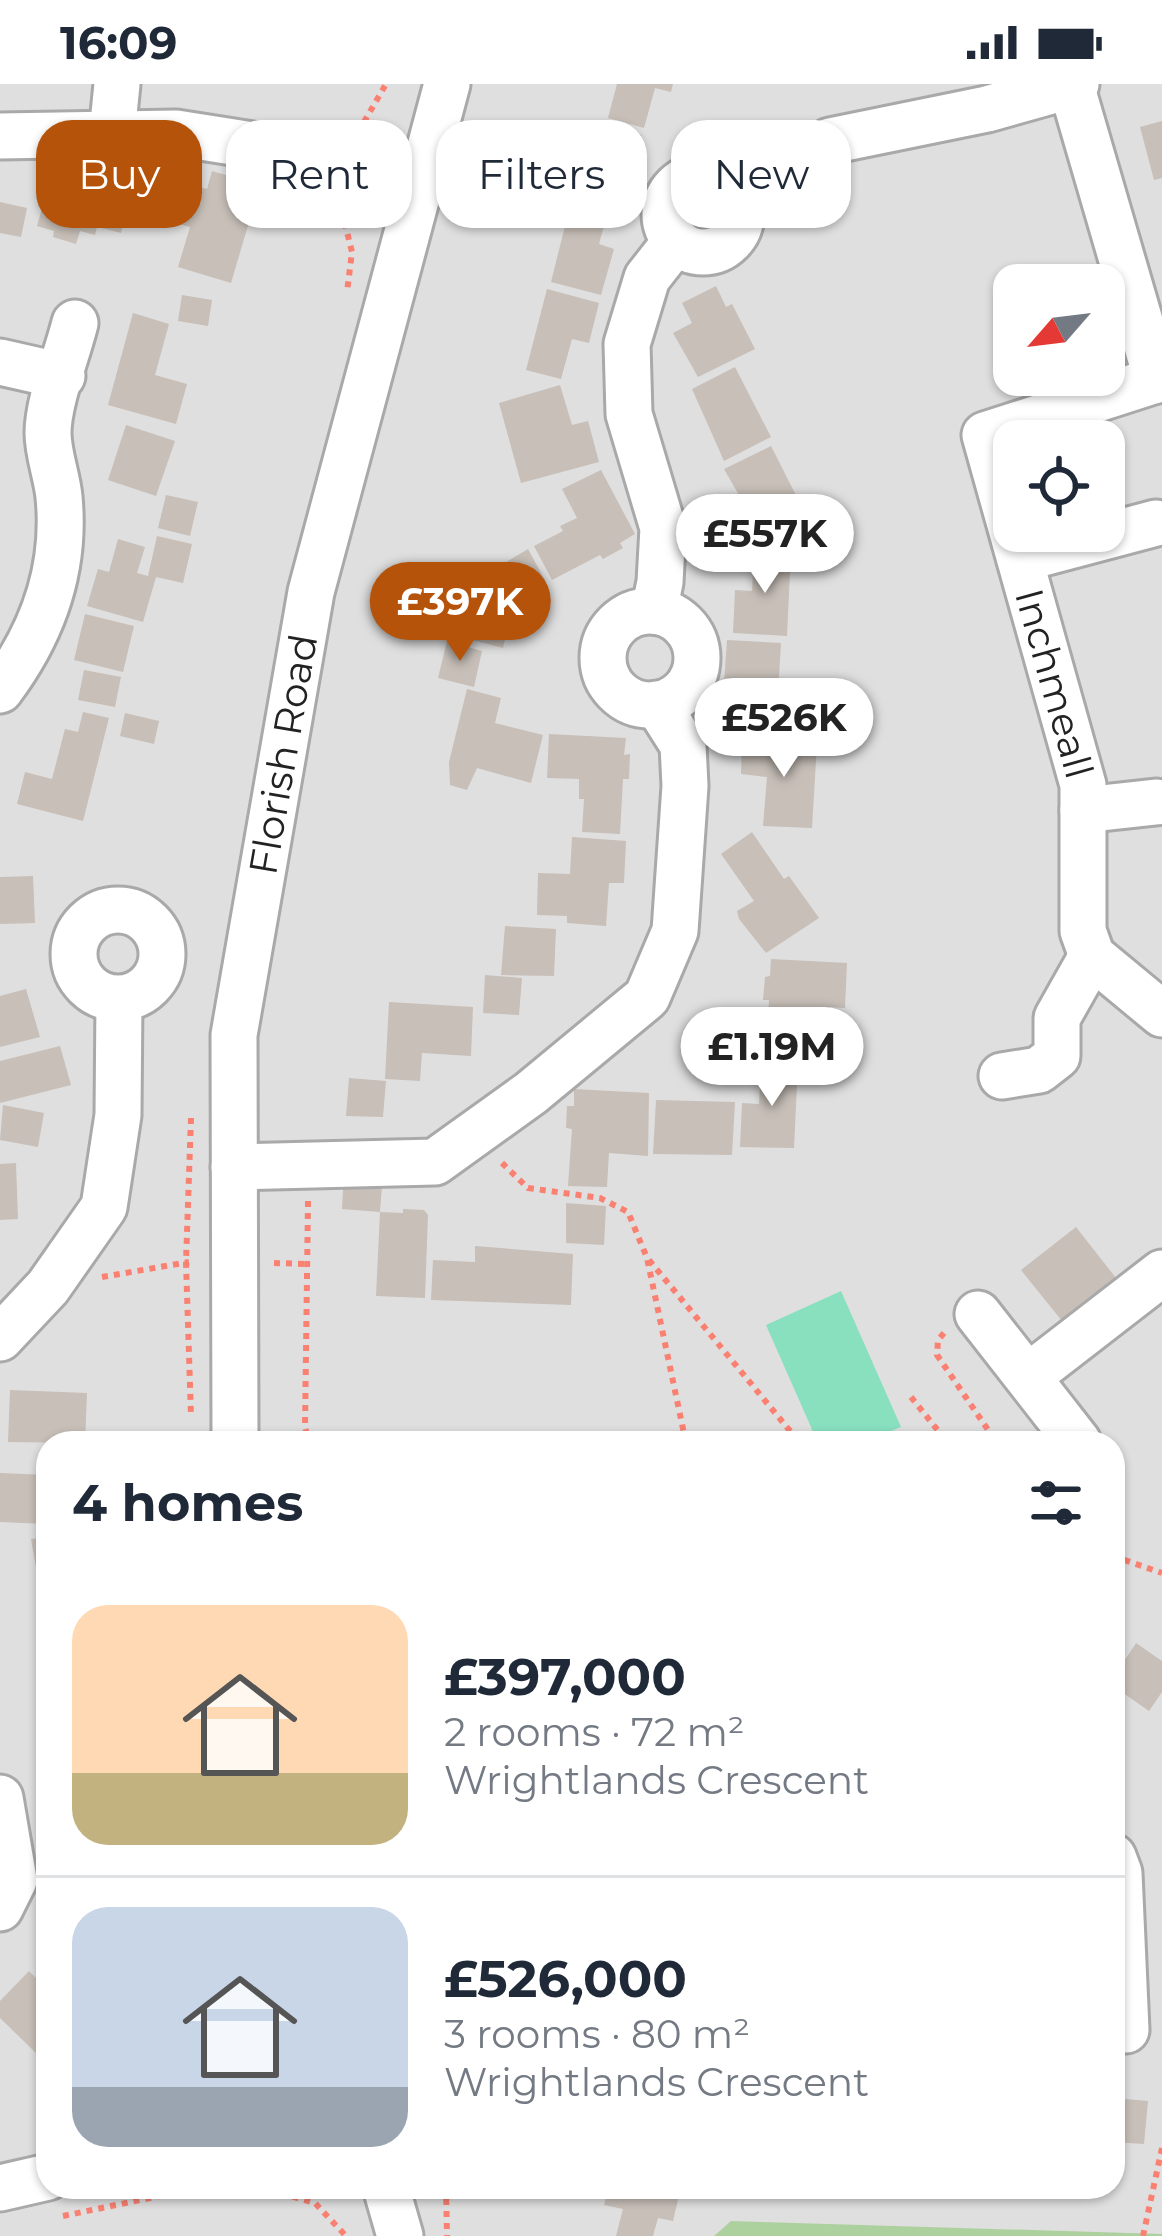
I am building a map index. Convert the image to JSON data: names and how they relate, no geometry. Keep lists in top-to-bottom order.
{
  "streets": {
    "street": ["Inchmeall", "Florish Road"]
  },
  "north": "bottom left",
  "page": {
    "status": "16:09",
    "chip": [
      "Buy",
      "Rent",
      "Filters",
      "New"
    ],
    "price": [
      "£557K",
      "£397K",
      "£526K",
      "£1.19M"
    ],
    "heading": "4 homes",
    "list": [
      {
        "name": "£397,000",
        "note": "2 rooms · 72 m² · Wrightlands Crescent"
      },
      {
        "name": "£526,000",
        "note": "3 rooms · 80 m² · Wrightlands Crescent"
      }
    ]
  }
}
